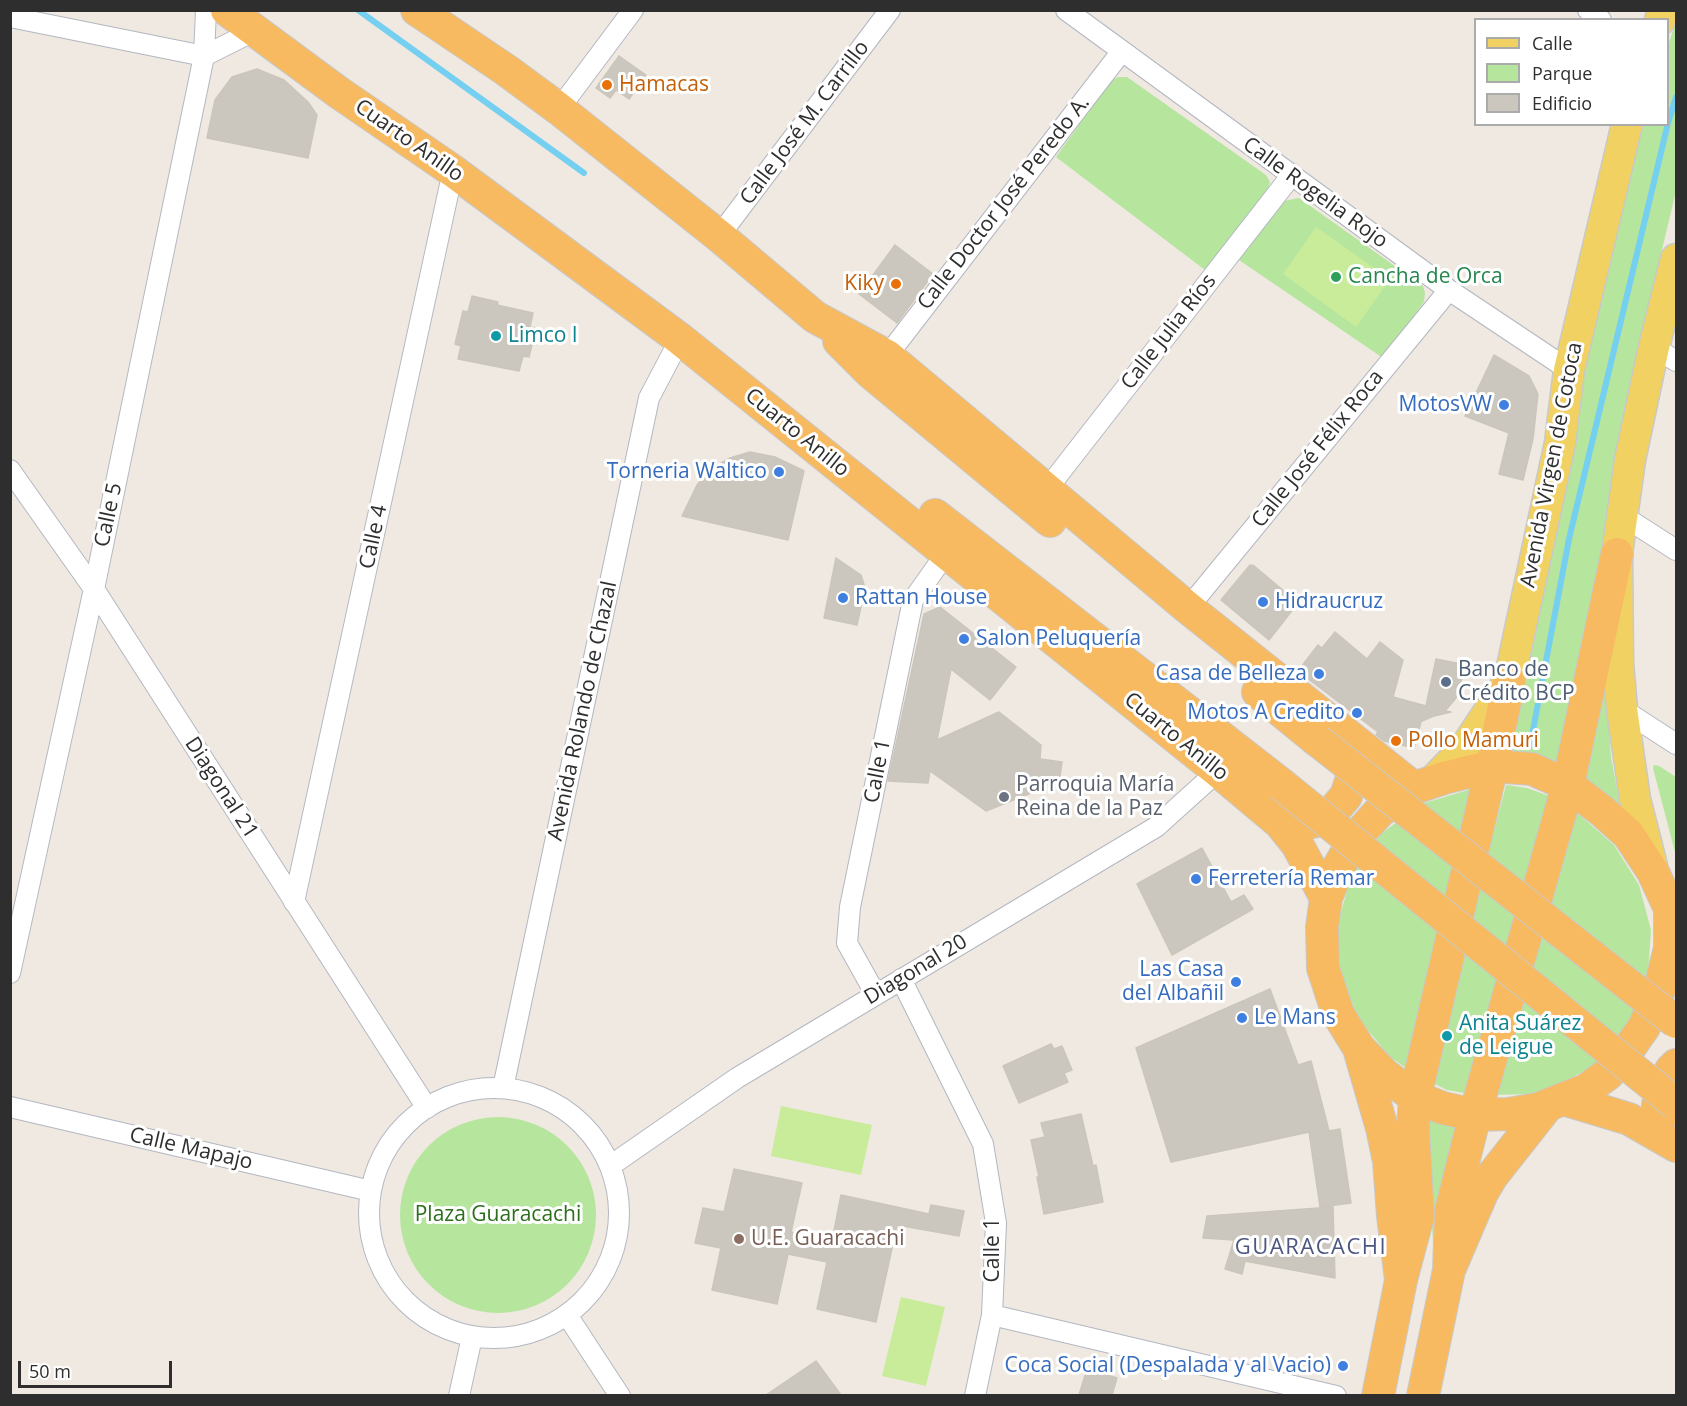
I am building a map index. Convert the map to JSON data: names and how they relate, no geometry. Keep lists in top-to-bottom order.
{
  "streets": {
    "highway": ["Cuarto Anillo"],
    "main road": ["Avenida Virgen de Cotoca"],
    "street": [
      "Calle José M. Carrillo",
      "Calle Rogelia Rojo",
      "Calle Doctor José Peredo A.",
      "Calle Julia Ríos",
      "Calle José Félix Roca",
      "Calle 5",
      "Calle 4",
      "Avenida Rolando de Chazal",
      "Calle 1",
      "Diagonal 21",
      "Diagonal 20",
      "Calle Mapajo"
    ]
  },
  "crossings": [
    ["Cuarto Anillo", "Calle 4"],
    ["Cuarto Anillo", "Avenida Rolando de Chazal"],
    ["Cuarto Anillo", "Calle 1"],
    ["Cuarto Anillo", "Diagonal 20"],
    ["Calle Rogelia Rojo", "Calle Doctor José Peredo A."],
    ["Calle Rogelia Rojo", "Calle Julia Ríos"],
    ["Calle Rogelia Rojo", "Calle José Félix Roca"],
    ["Calle Rogelia Rojo", "Avenida Virgen de Cotoca"],
    ["Calle 5", "Diagonal 21"],
    ["Calle 4", "Diagonal 21"],
    ["Calle 1", "Diagonal 20"]
  ],
  "districts": ["GUARACACHI"],
  "parks": ["Plaza Guaracachi"],
  "places": [
    "Hamacas",
    "Cancha de Orca",
    "Kiky",
    "Limco I",
    "MotosVW",
    "Torneria Waltico",
    "Rattan House",
    "Hidraucruz",
    "Salon Peluquería",
    "Casa de Belleza",
    "Banco de Crédito BCP",
    "Motos A Credito",
    "Pollo Mamuri",
    "Parroquia María Reina de la Paz",
    "Ferretería Remar",
    "Las Casa del Albañil",
    "Le Mans",
    "Anita Suárez de Leigue",
    "U.E. Guaracachi",
    "Coca Social (Despalada y al Vacio)"
  ],
  "legend": ["Calle", "Parque", "Edificio"],
  "scale_bar": "50 m"
}
